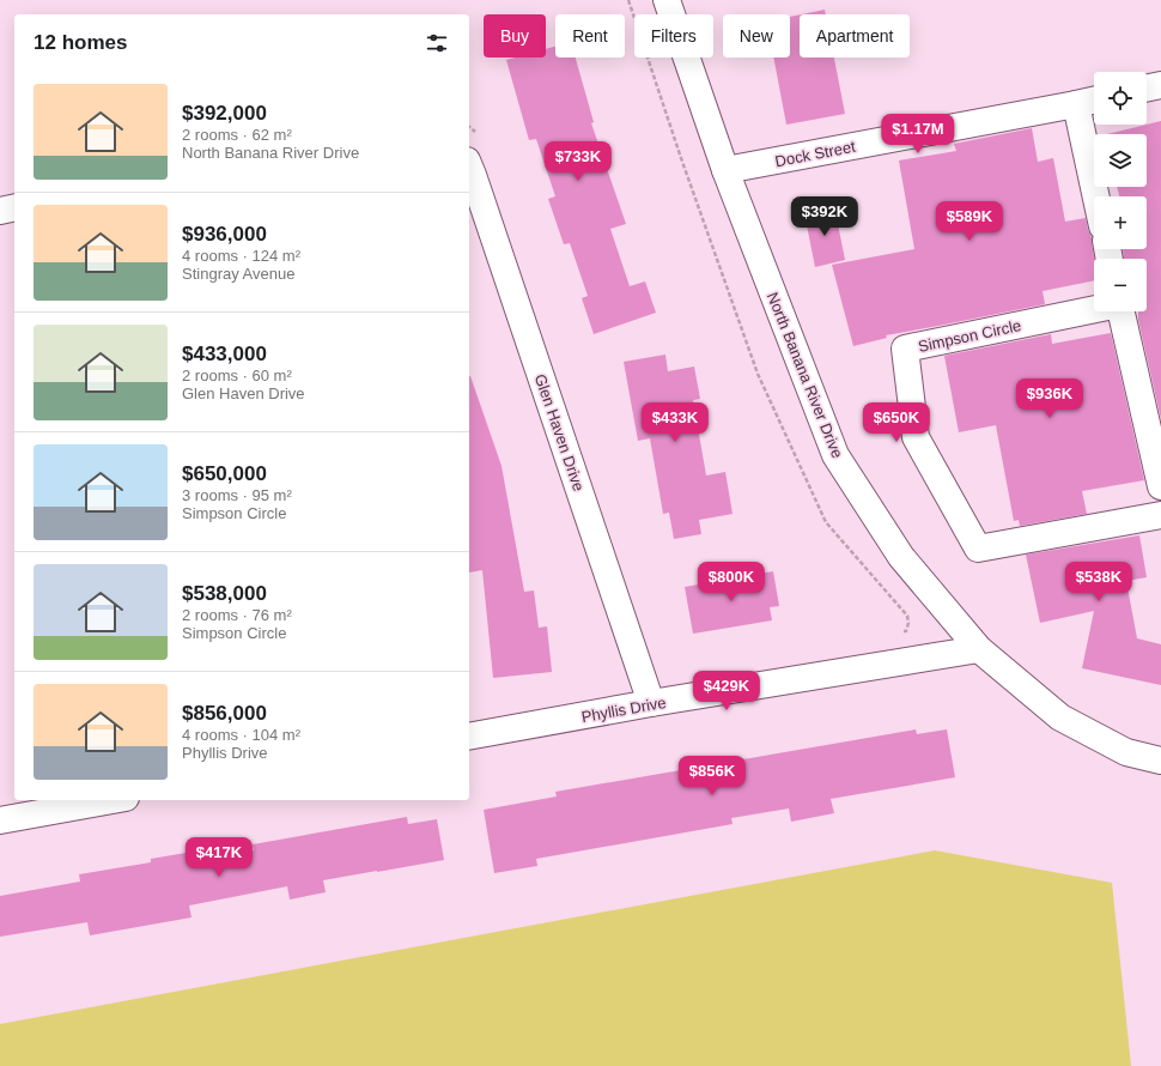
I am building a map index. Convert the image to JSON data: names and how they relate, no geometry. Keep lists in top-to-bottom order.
{
  "streets": {
    "street": [
      "Dock Street",
      "Simpson Circle",
      "North Banana River Drive",
      "Glen Haven Drive",
      "Phyllis Drive"
    ]
  },
  "crossings": [
    ["Dock Street", "North Banana River Drive"],
    ["North Banana River Drive", "Phyllis Drive"],
    ["Glen Haven Drive", "Phyllis Drive"]
  ],
  "page": {
    "chip": [
      "Buy",
      "Rent",
      "Filters",
      "New",
      "Apartment"
    ],
    "heading": "12 homes",
    "map_buttons": ["+", "−"],
    "list": [
      {
        "name": "$392,000",
        "note": "2 rooms · 62 m² · North Banana River Drive"
      },
      {
        "name": "$936,000",
        "note": "4 rooms · 124 m² · Stingray Avenue"
      },
      {
        "name": "$433,000",
        "note": "2 rooms · 60 m² · Glen Haven Drive"
      },
      {
        "name": "$650,000",
        "note": "3 rooms · 95 m² · Simpson Circle"
      },
      {
        "name": "$538,000",
        "note": "2 rooms · 76 m² · Simpson Circle"
      },
      {
        "name": "$856,000",
        "note": "4 rooms · 104 m² · Phyllis Drive"
      }
    ],
    "price": [
      "$1.17M",
      "$733K",
      "$392K",
      "$589K",
      "$936K",
      "$433K",
      "$650K",
      "$800K",
      "$538K",
      "$429K",
      "$856K",
      "$417K"
    ]
  }
}
